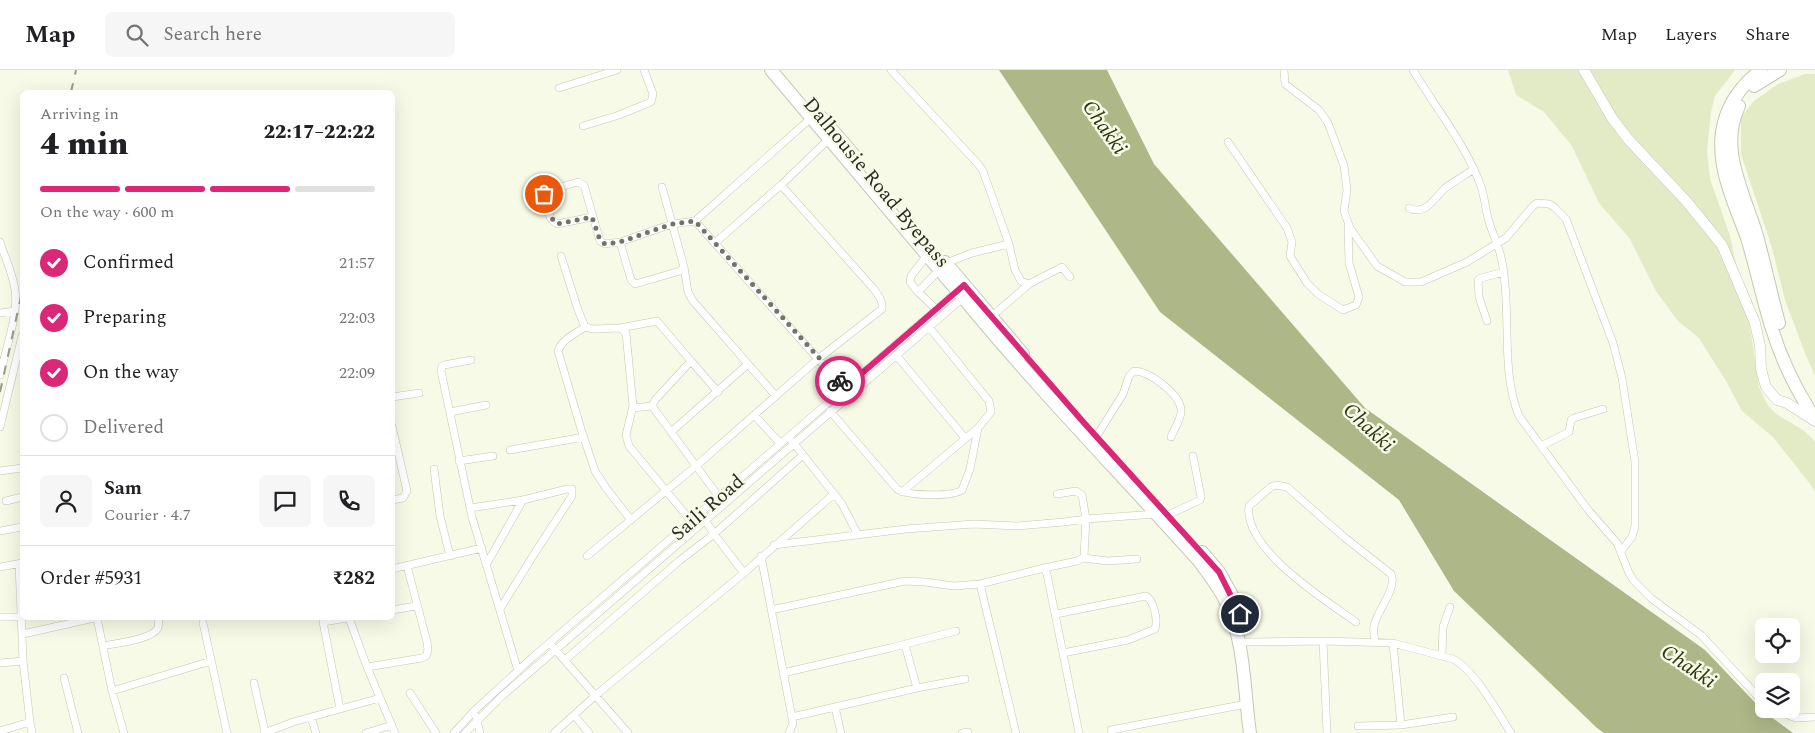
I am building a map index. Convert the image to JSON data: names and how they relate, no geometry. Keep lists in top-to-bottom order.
{
  "streets": {
    "highway": ["Dalhousie Road Byepass"],
    "street": ["Saili Road"]
  },
  "crossings": [
    ["Dalhousie Road Byepass", "Saili Road"]
  ],
  "water": ["Chakki"],
  "page": {
    "header": "Map",
    "search": "Search here",
    "nav": ["Map", "Layers", "Share"],
    "heading": ["4 min", "Arriving in", "22:17–22:22"],
    "panel": [
      "Sam",
      "Courier · 4.7",
      "Order #5931",
      "₹282"
    ],
    "bar": "On the way · 600 m",
    "list": [
      ["Confirmed", "21:57"],
      ["Preparing", "22:03"],
      ["On the way", "22:09"],
      "Delivered"
    ]
  }
}
